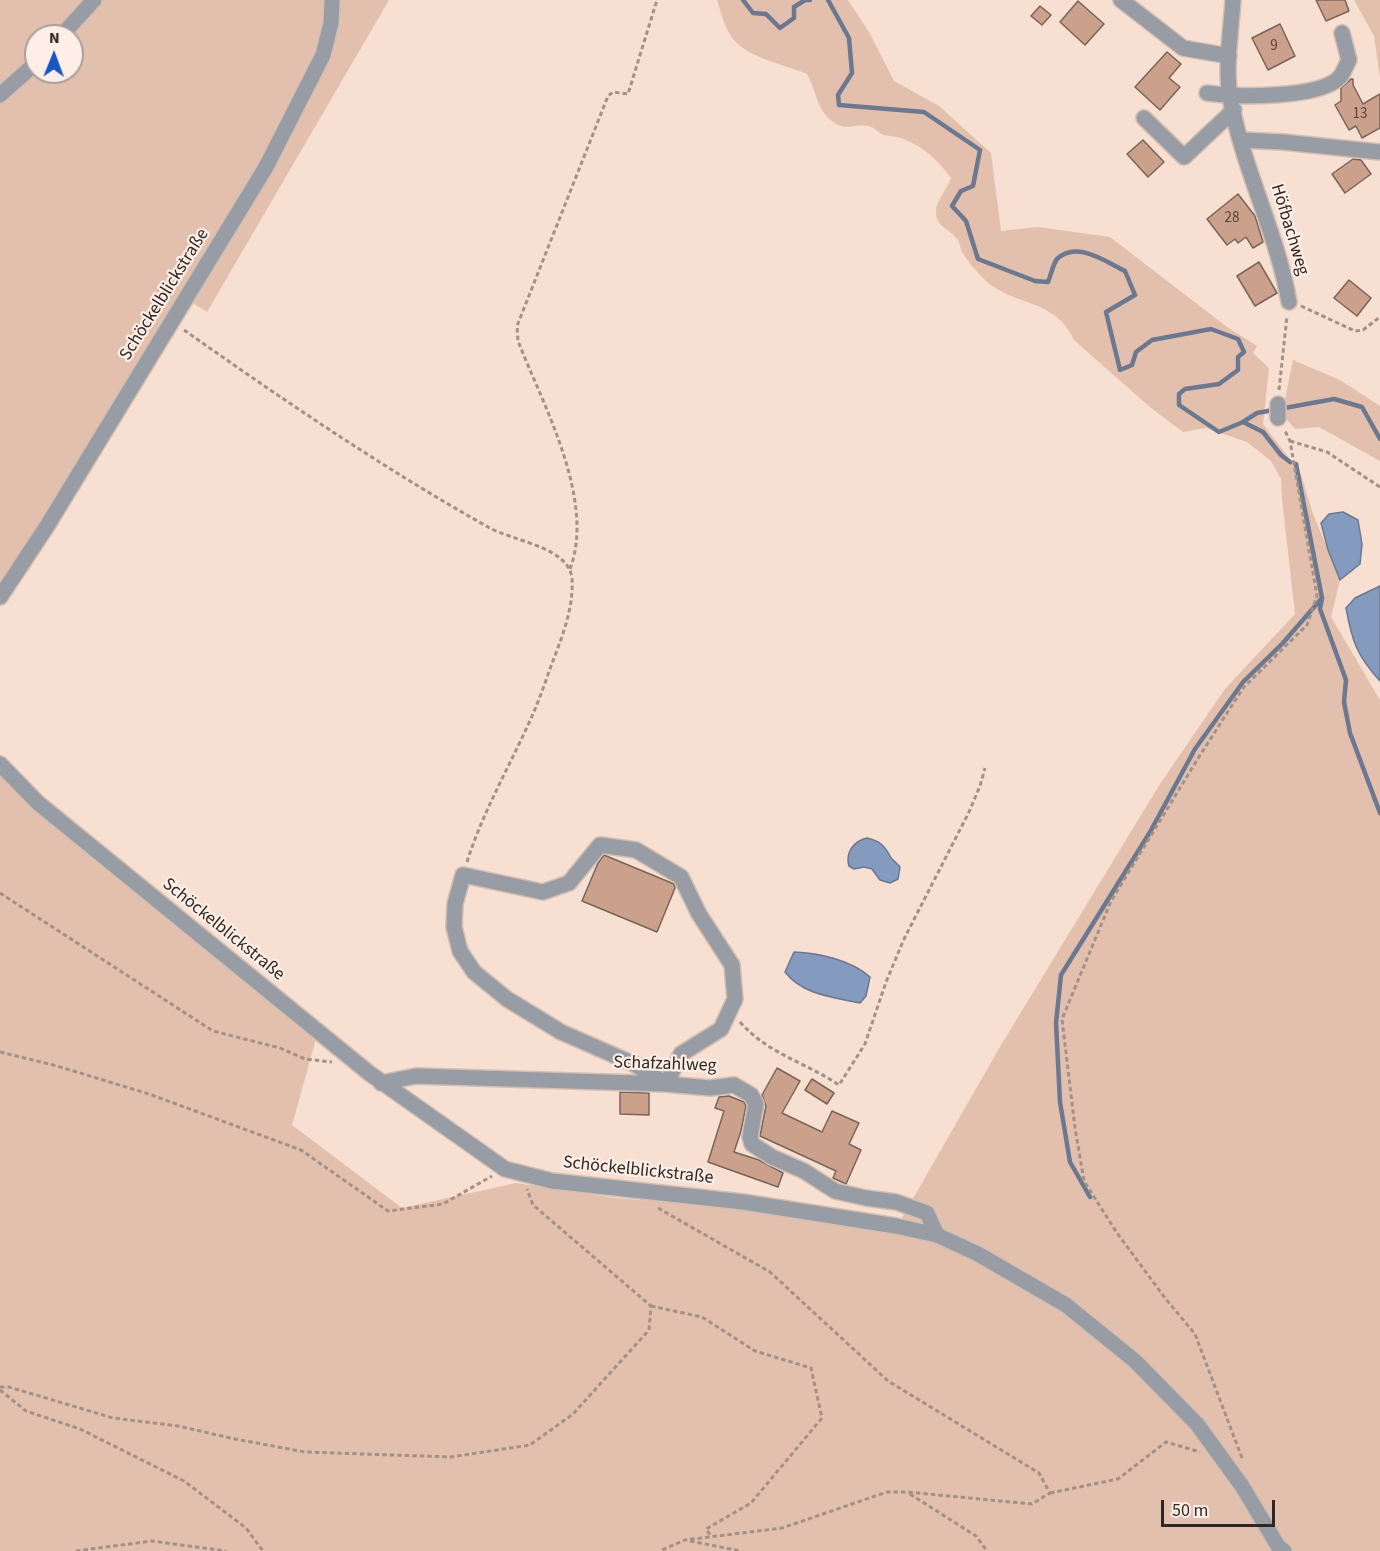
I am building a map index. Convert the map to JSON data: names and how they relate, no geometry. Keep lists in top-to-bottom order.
{
  "streets": {
    "street": ["Höfbachweg", "Schöckelblickstraße", "Schafzahlweg"]
  },
  "crossings": [
    ["Schöckelblickstraße", "Schafzahlweg"]
  ],
  "house_numbers": ["9", "13", "28"],
  "scale_bar": "50 m",
  "north": "top"
}
